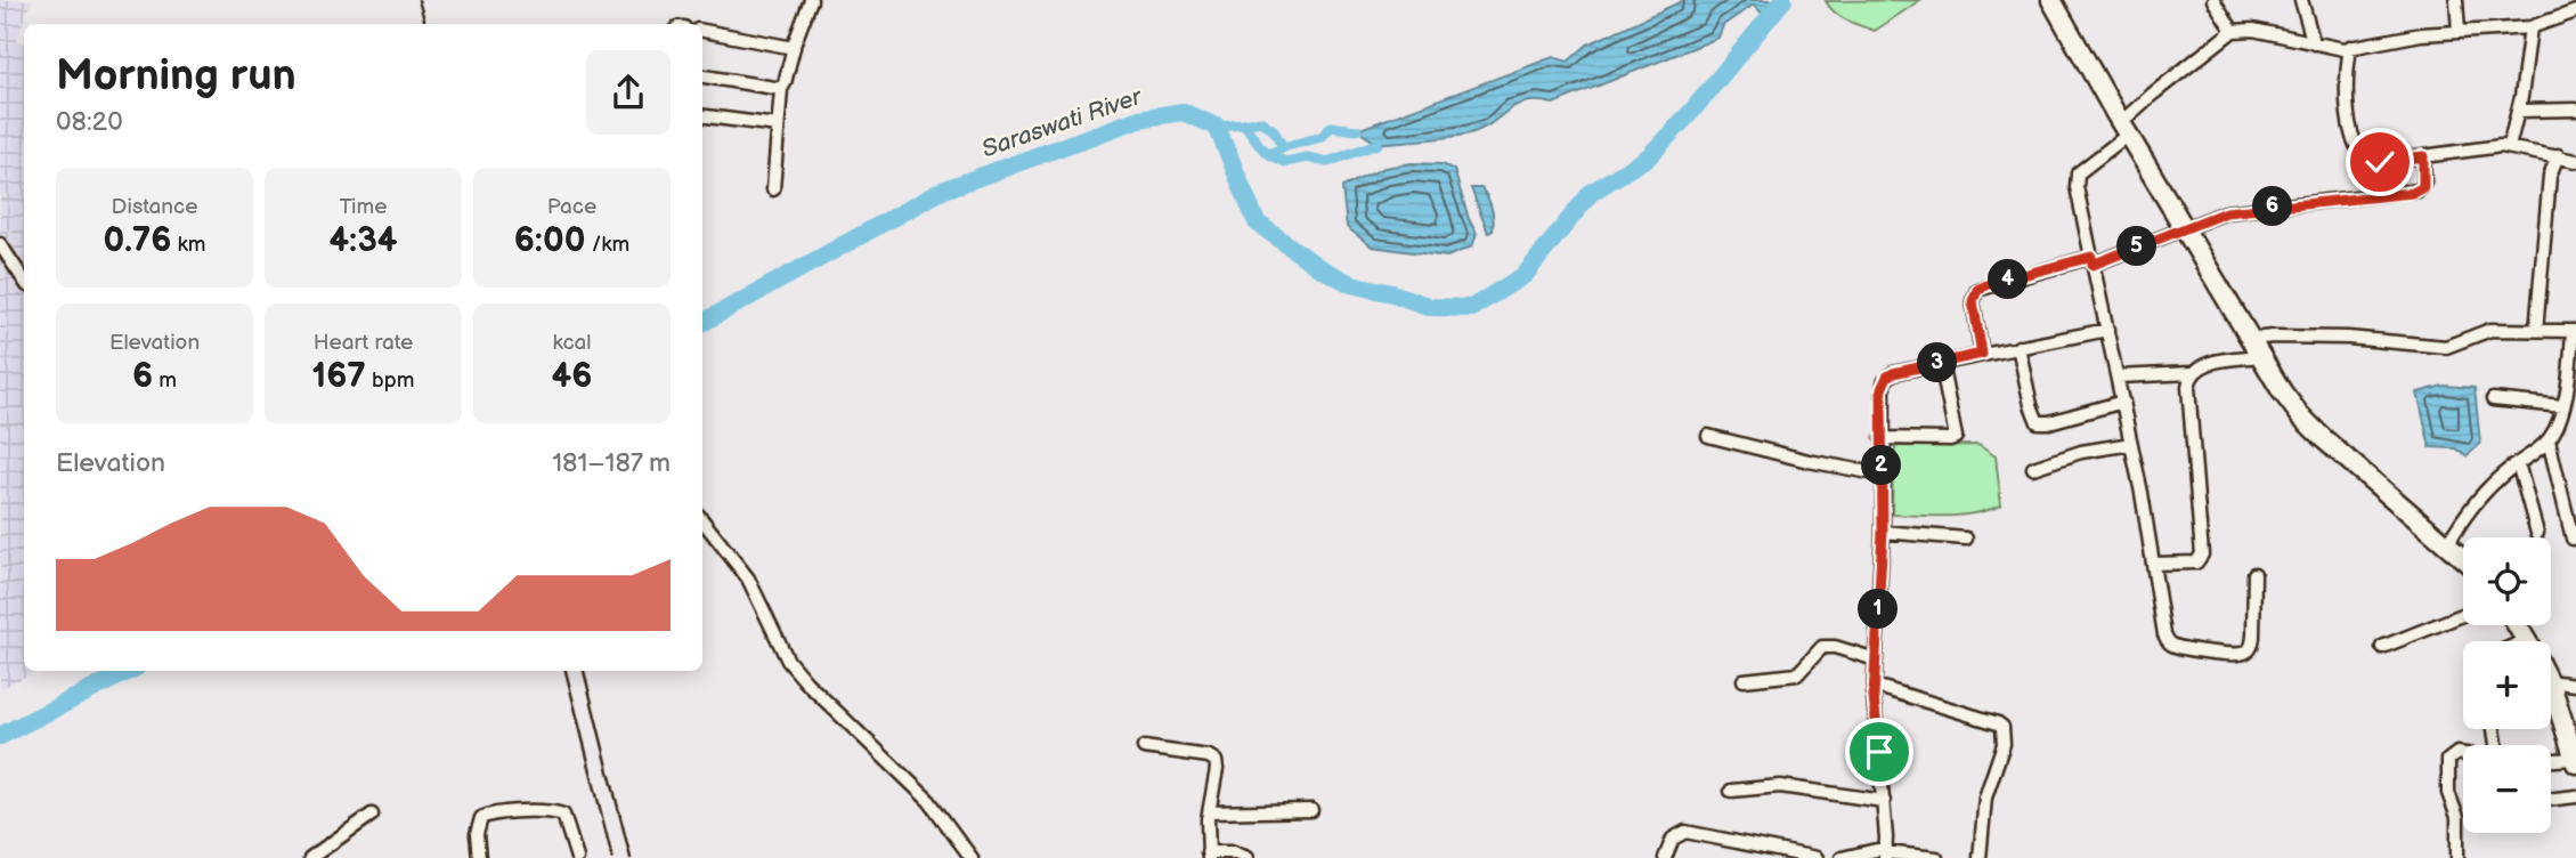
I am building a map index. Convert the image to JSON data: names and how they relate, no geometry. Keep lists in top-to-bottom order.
{
  "water": ["Saraswati River"],
  "page": {
    "heading": ["Morning run", "08:20"],
    "stats": [
      ["Distance", "0.76 km"],
      ["Time", "4:34"],
      ["Pace", "6:00 /km"],
      ["Elevation", "6 m"],
      ["Heart rate", "167 bpm"],
      ["kcal", "46"]
    ],
    "pins": [
      "6",
      "5",
      "4",
      "3",
      "2",
      "1"
    ],
    "chart": ["Elevation", "181–187 m"],
    "map_buttons": ["+", "−"]
  }
}
